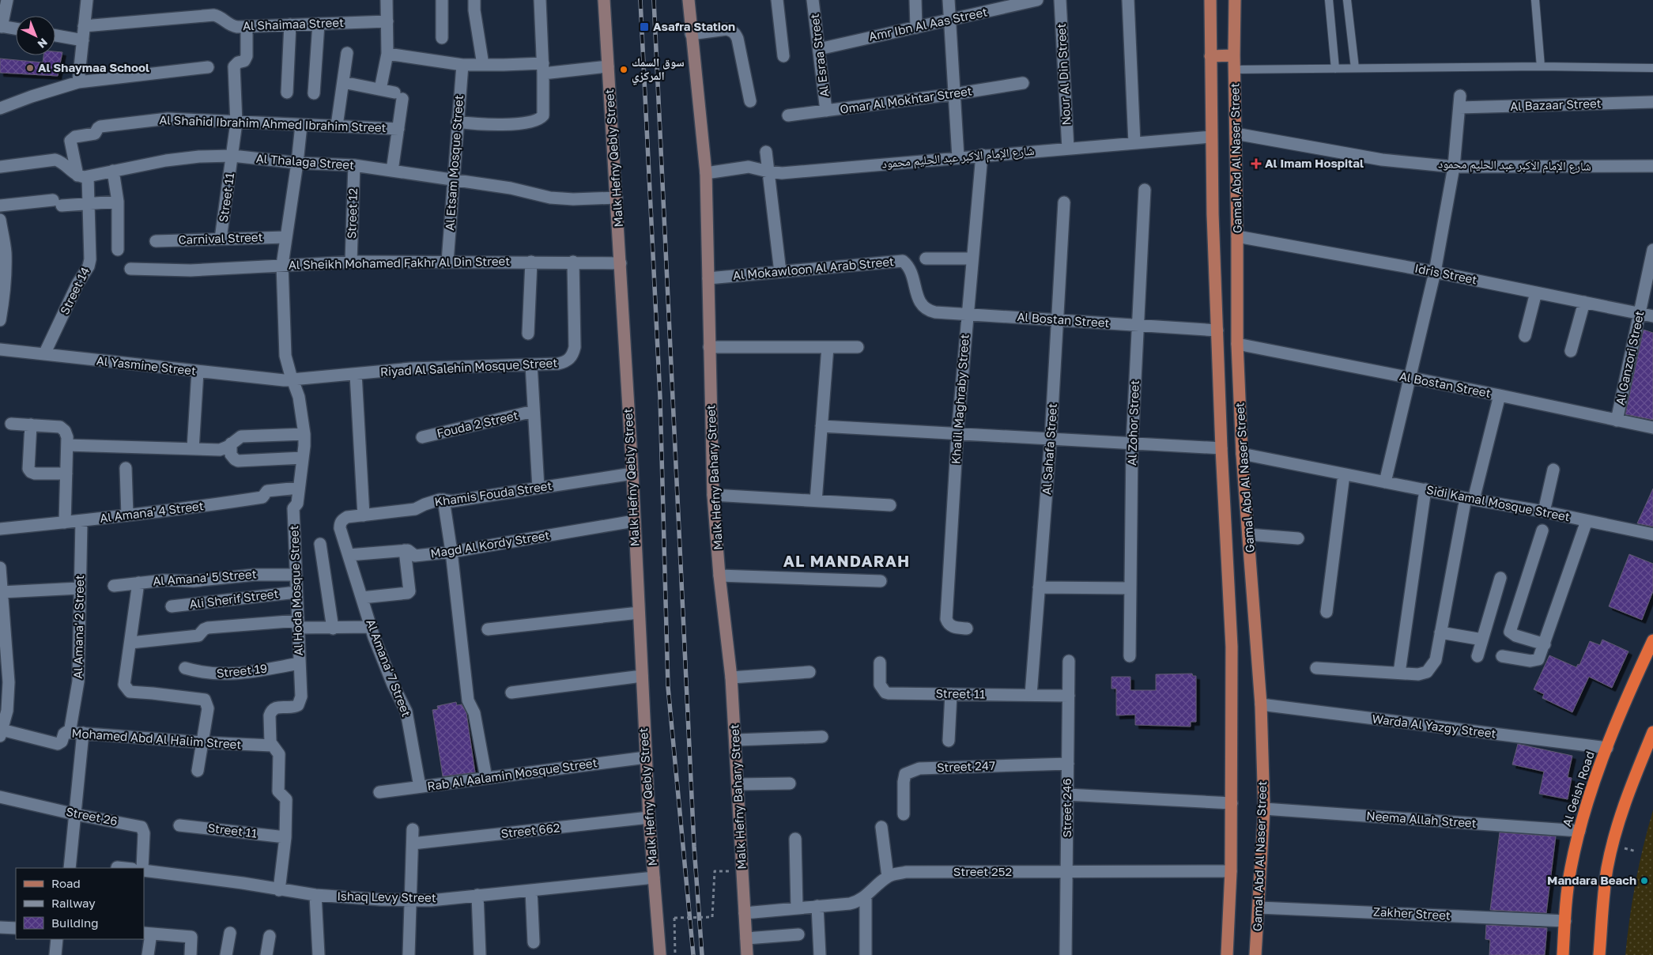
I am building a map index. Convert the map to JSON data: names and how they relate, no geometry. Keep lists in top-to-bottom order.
{
  "streets": {
    "highway": ["Al Geish Road"],
    "main road": ["Gamal Abd Al Naser Street"],
    "street": [
      "Al Shaimaa Street",
      "Amr Ibn Al Aas Street",
      "Al Esraa Street",
      "Nour Al Din Street",
      "Omar Al Mokhtar Street",
      "Al Bazaar Street",
      "Al Shahid Ibrahim Ahmed Ibrahim Street",
      "شارع الإمام الاكبر عبد الحليم محمود",
      "Malk Hefny Qebly Street",
      "Al Thalaga Street",
      "Al Etsam Mosque Street",
      "Street 11",
      "Street 12",
      "Carnival Street",
      "Al Sheikh Mohamed Fakhr Al Din Street",
      "Al Mokawloon Al Arab Street",
      "Idris Street",
      "Street 14",
      "Al Bostan Street",
      "Al Ganzori Street",
      "Al Yasmine Street",
      "Riyad Al Salehin Mosque Street",
      "Khalil Maghraby Street",
      "Al Zohor Street",
      "Fouda 2 Street",
      "Al Sahafa Street",
      "Malk Hefny Bahary Street",
      "Khamis Fouda Street",
      "Sidi Kamal Mosque Street",
      "Al Amana' 4 Street",
      "Magd Al Kordy Street",
      "Al Amana' 5 Street",
      "Al Hoda Mosque Street",
      "Ali Sherif Street",
      "Al Amana' 2 Street",
      "Al Amana' 7 Street",
      "Street 19",
      "Warda Al Yazgy Street",
      "Mohamed Abd Al Halim Street",
      "Street 247",
      "Rab Al Aalamin Mosque Street",
      "Street 246",
      "Street 26",
      "Neema Allah Street",
      "Street 662",
      "Street 252",
      "Ishaq Levy Street",
      "Zakher Street"
    ]
  },
  "crossings": [
    ["Al Shaimaa Street", "Street 11"],
    ["Amr Ibn Al Aas Street", "Al Esraa Street"],
    ["Al Esraa Street", "Omar Al Mokhtar Street"],
    ["Nour Al Din Street", "شارع الإمام الاكبر عبد الحليم محمود"],
    ["Al Bazaar Street", "شارع الإمام الاكبر عبد الحليم محمود"],
    ["Al Shahid Ibrahim Ahmed Ibrahim Street", "Al Thalaga Street"],
    ["Al Shahid Ibrahim Ahmed Ibrahim Street", "Street 11"],
    ["Al Shahid Ibrahim Ahmed Ibrahim Street", "Street 14"],
    ["Al Shahid Ibrahim Ahmed Ibrahim Street", "Al Hoda Mosque Street"],
    ["شارع الإمام الاكبر عبد الحليم محمود", "Gamal Abd Al Naser Street"],
    ["شارع الإمام الاكبر عبد الحليم محمود", "Khalil Maghraby Street"],
    ["شارع الإمام الاكبر عبد الحليم محمود", "Malk Hefny Bahary Street"],
    ["Malk Hefny Qebly Street", "Al Thalaga Street"],
    ["Malk Hefny Qebly Street", "Al Sheikh Mohamed Fakhr Al Din Street"],
    ["Malk Hefny Qebly Street", "Khamis Fouda Street"],
    ["Malk Hefny Qebly Street", "Magd Al Kordy Street"],
    ["Malk Hefny Qebly Street", "Rab Al Aalamin Mosque Street"],
    ["Malk Hefny Qebly Street", "Street 662"],
    ["Malk Hefny Qebly Street", "Ishaq Levy Street"],
    ["Gamal Abd Al Naser Street", "Idris Street"],
    ["Gamal Abd Al Naser Street", "Al Bostan Street"],
    ["Gamal Abd Al Naser Street", "Sidi Kamal Mosque Street"],
    ["Gamal Abd Al Naser Street", "Warda Al Yazgy Street"],
    ["Gamal Abd Al Naser Street", "Neema Allah Street"],
    ["Gamal Abd Al Naser Street", "Street 252"],
    ["Gamal Abd Al Naser Street", "Zakher Street"],
    ["Al Thalaga Street", "Al Etsam Mosque Street"],
    ["Al Thalaga Street", "Street 11"],
    ["Al Thalaga Street", "Street 12"],
    ["Al Thalaga Street", "Street 14"],
    ["Al Thalaga Street", "Al Hoda Mosque Street"],
    ["Al Etsam Mosque Street", "Al Sheikh Mohamed Fakhr Al Din Street"],
    ["Street 11", "Carnival Street"],
    ["Street 11", "Al Sahafa Street"],
    ["Street 11", "Al Hoda Mosque Street"],
    ["Street 11", "Street 246"],
    ["Street 12", "Al Sheikh Mohamed Fakhr Al Din Street"],
    ["Carnival Street", "Al Hoda Mosque Street"],
    ["Al Sheikh Mohamed Fakhr Al Din Street", "Riyad Al Salehin Mosque Street"],
    ["Al Sheikh Mohamed Fakhr Al Din Street", "Al Hoda Mosque Street"],
    ["Al Mokawloon Al Arab Street", "Al Bostan Street"],
    ["Al Mokawloon Al Arab Street", "Malk Hefny Bahary Street"],
    ["Idris Street", "Al Ganzori Street"],
    ["Street 14", "Al Yasmine Street"],
    ["Al Bostan Street", "Al Ganzori Street"],
    ["Al Bostan Street", "Khalil Maghraby Street"],
    ["Al Bostan Street", "Al Zohor Street"],
    ["Al Bostan Street", "Al Sahafa Street"],
    ["Al Yasmine Street", "Riyad Al Salehin Mosque Street"],
    ["Al Yasmine Street", "Al Hoda Mosque Street"],
    ["Riyad Al Salehin Mosque Street", "Al Hoda Mosque Street"],
    ["Khamis Fouda Street", "Al Amana' 7 Street"],
    ["Al Amana' 4 Street", "Al Hoda Mosque Street"],
    ["Al Amana' 4 Street", "Al Amana' 2 Street"],
    ["Magd Al Kordy Street", "Al Amana' 7 Street"],
    ["Al Amana' 5 Street", "Al Hoda Mosque Street"],
    ["Al Hoda Mosque Street", "Ali Sherif Street"],
    ["Al Hoda Mosque Street", "Street 19"],
    ["Al Hoda Mosque Street", "Mohamed Abd Al Halim Street"],
    ["Al Hoda Mosque Street", "Ishaq Levy Street"],
    ["Al Amana' 2 Street", "Mohamed Abd Al Halim Street"],
    ["Al Amana' 7 Street", "Rab Al Aalamin Mosque Street"],
    ["Warda Al Yazgy Street", "Al Geish Road"],
    ["Street 247", "Street 246"],
    ["Al Geish Road", "Neema Allah Street"],
    ["Al Geish Road", "Zakher Street"],
    ["Street 246", "Street 252"]
  ],
  "districts": ["AL MANDARAH"],
  "places": {
    "transit": ["Asafra Station"],
    "other": ["Al Shaymaa School", "سوق السمك المركزي", "Mandara Beach"],
    "health": ["Al Imam Hospital"]
  },
  "legend": ["Road", "Railway", "Building"],
  "north": "bottom right"
}
